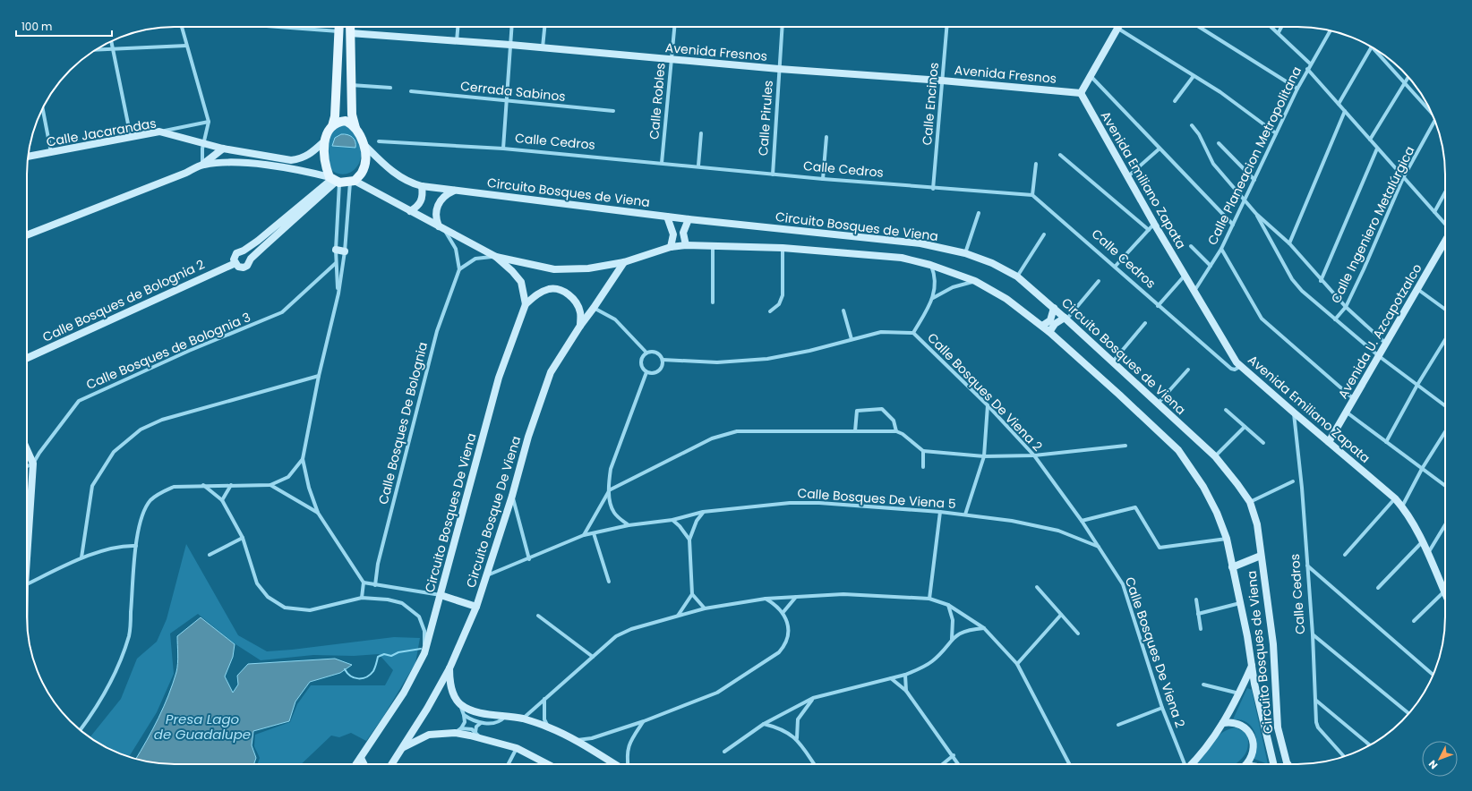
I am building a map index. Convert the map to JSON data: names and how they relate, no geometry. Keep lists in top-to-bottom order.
{
  "streets": {
    "main road": [
      "Avenida Fresnos",
      "Calle Jacarandas",
      "Avenida Emiliano Zapata",
      "Circuito Bosques de Viena",
      "Calle Bosques de Bolognia 2",
      "Avenida U. Azcapotzalco",
      "Circuito Bosque De Viena",
      "Circuito Bosques De Viena"
    ],
    "street": [
      "Cerrada Sabinos",
      "Calle Robles",
      "Calle Encinos",
      "Calle Pirules",
      "Calle Cedros",
      "Calle Planeacion Metropolitana",
      "Calle Ingeniero Metalúrgica",
      "Calle Bosques de Bolognia 3",
      "Calle Bosques De Viena 2",
      "Calle Bosques De Bolognia",
      "Calle Bosques De Viena 5"
    ]
  },
  "crossings": [
    ["Avenida Fresnos", "Calle Robles"],
    ["Avenida Fresnos", "Calle Encinos"],
    ["Avenida Fresnos", "Calle Pirules"],
    ["Avenida Fresnos", "Avenida Emiliano Zapata"],
    ["Calle Robles", "Calle Cedros"],
    ["Calle Encinos", "Calle Cedros"],
    ["Calle Pirules", "Calle Cedros"],
    ["Calle Cedros", "Avenida Emiliano Zapata"],
    ["Calle Planeacion Metropolitana", "Avenida Emiliano Zapata"],
    ["Avenida Emiliano Zapata", "Avenida U. Azcapotzalco"],
    ["Circuito Bosques de Viena", "Calle Bosques de Bolognia 2"],
    ["Circuito Bosques de Viena", "Calle Bosques De Bolognia"],
    ["Circuito Bosques de Viena", "Circuito Bosque De Viena"],
    ["Calle Bosques De Viena 2", "Calle Bosques De Viena 5"],
    ["Calle Bosques De Viena 5", "Circuito Bosque De Viena"]
  ],
  "water": ["Presa Lago de Guadalupe"],
  "scale_bar": "100 m",
  "north": "bottom left"
}
